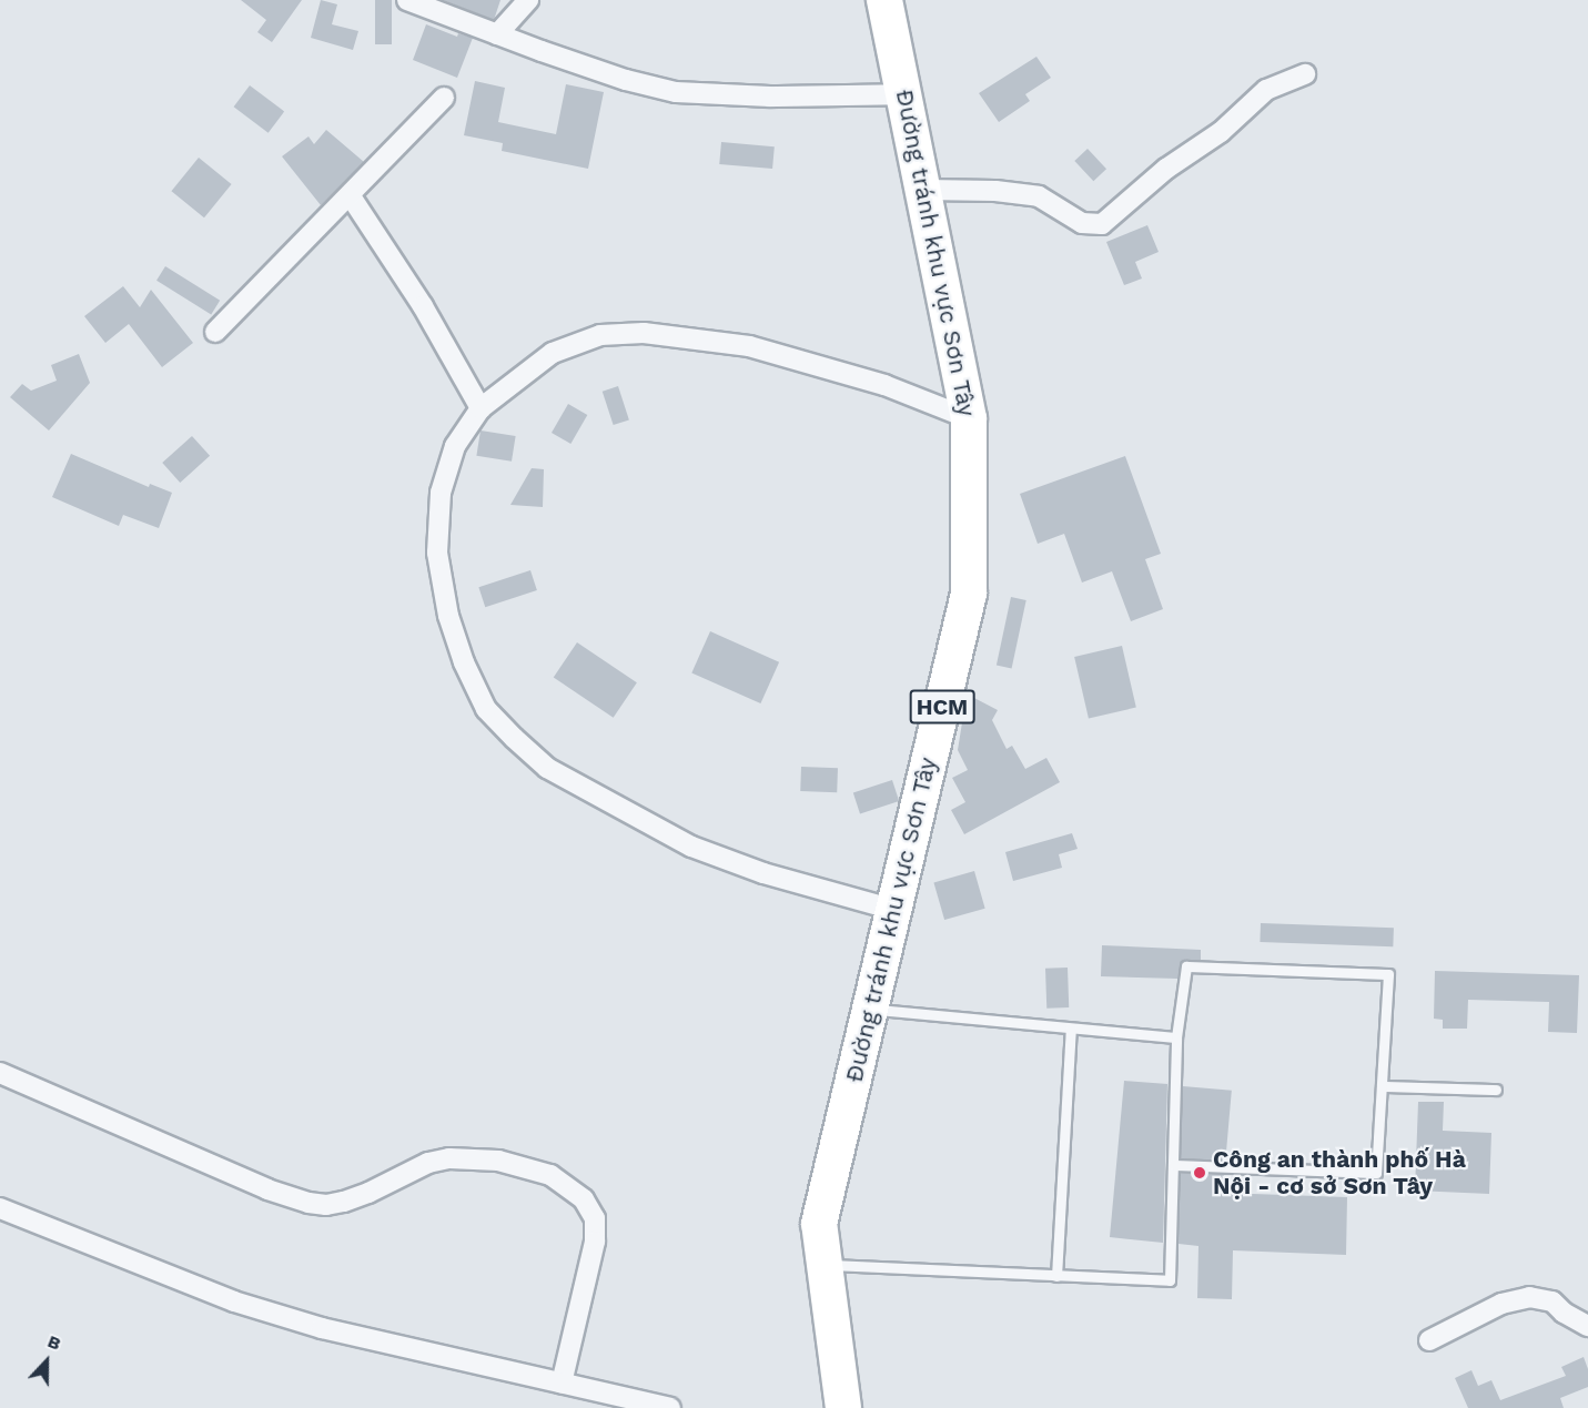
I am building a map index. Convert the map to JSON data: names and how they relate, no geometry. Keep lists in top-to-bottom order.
{
  "streets": {
    "highway": ["Đường tránh khu vực Sơn Tây", "HCM"]
  },
  "places": ["Công an thành phố Hà Nội - cơ sở Sơn Tây"],
  "north": "top"
}
